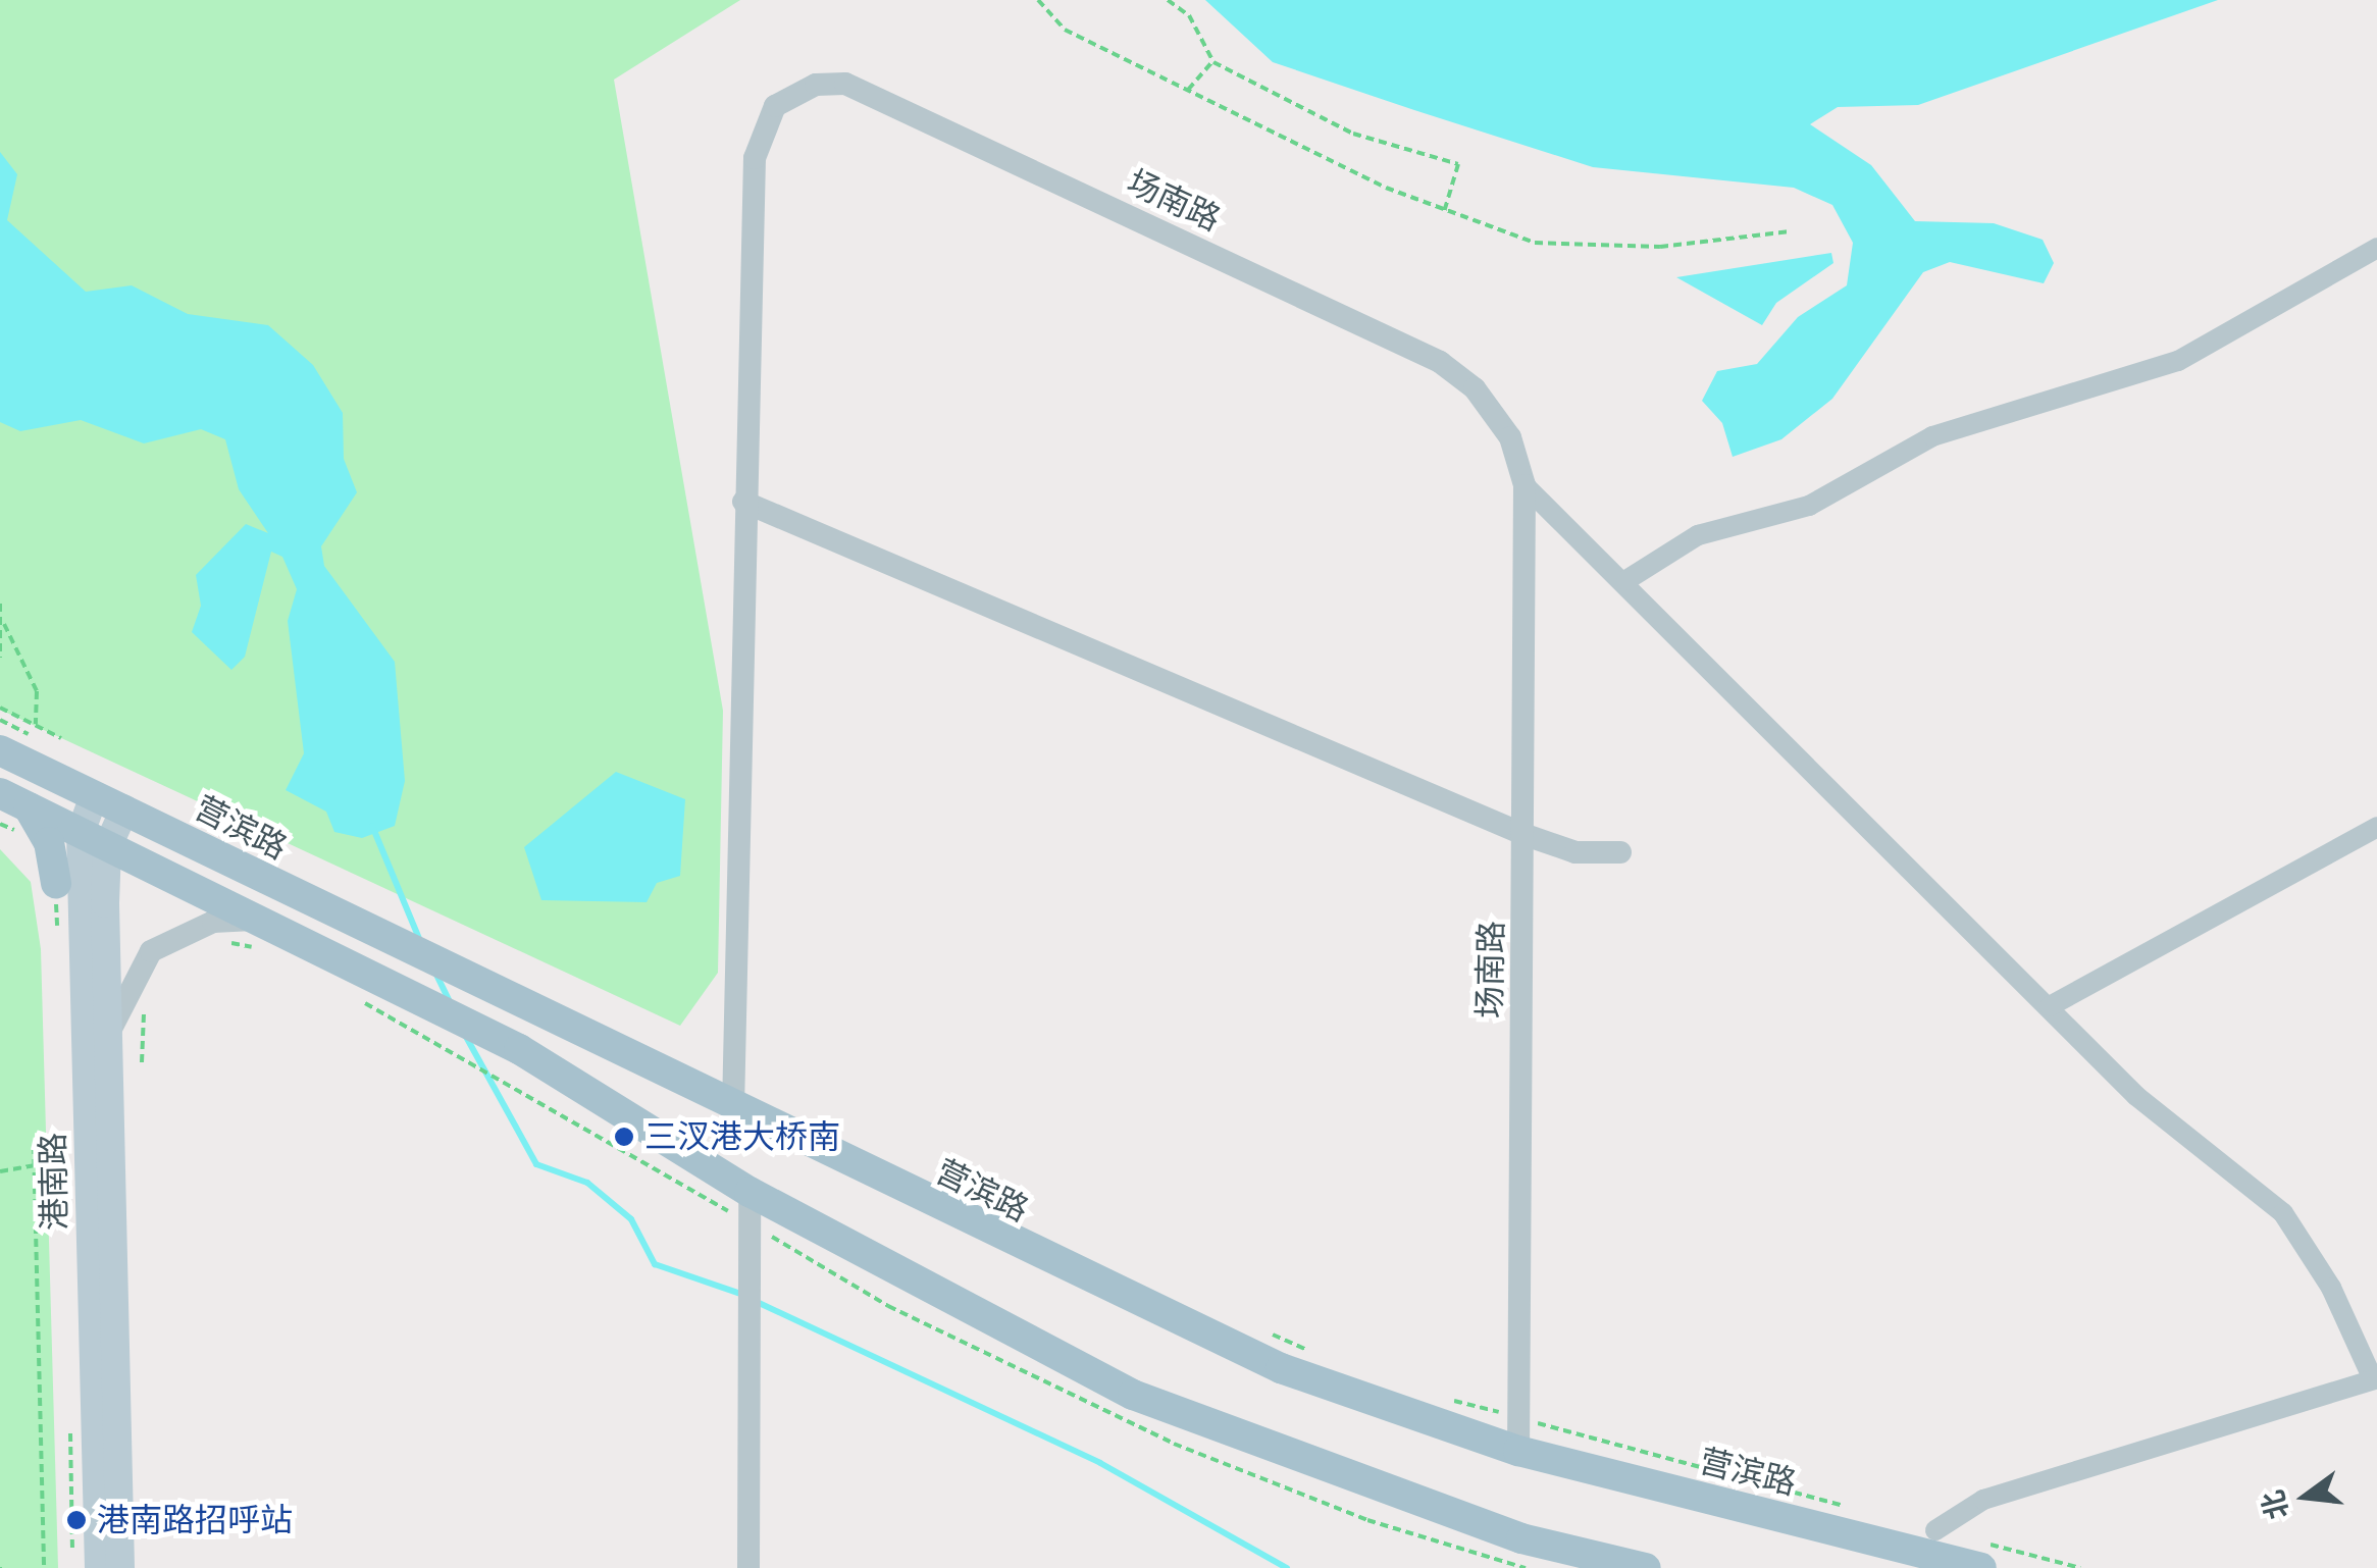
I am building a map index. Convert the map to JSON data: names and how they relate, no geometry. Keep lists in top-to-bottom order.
{
  "streets": {
    "main road": ["营滨路", "港南路"],
    "street": ["场南路"]
  },
  "crossings": [
    ["场南路", "营滨路"],
    ["营滨路", "港南路"]
  ],
  "places": ["三汊港大桥南", "港南路招呼站"],
  "north": "left"
}
